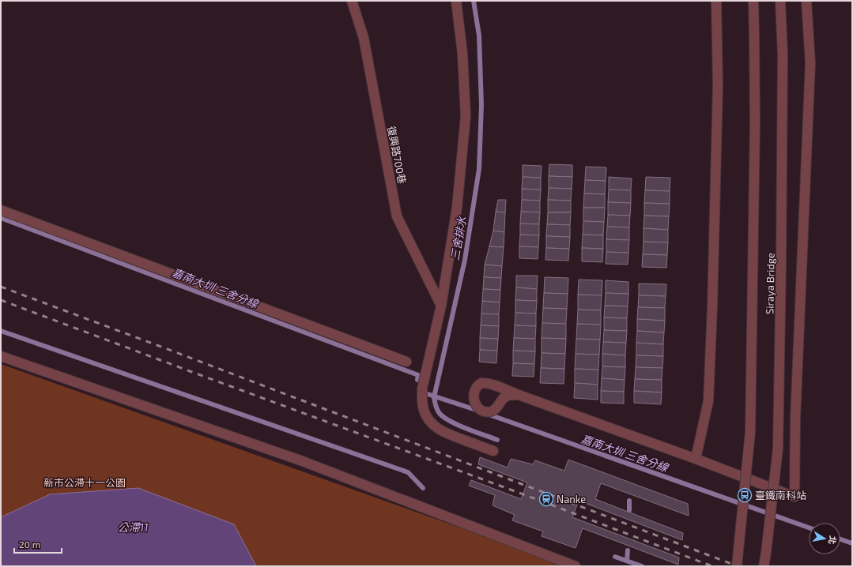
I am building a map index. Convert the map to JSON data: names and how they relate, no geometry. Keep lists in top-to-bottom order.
{
  "streets": {
    "street": ["復興路700巷", "Siraya Bridge"]
  },
  "water": ["三舍排水", "嘉南大圳 三舍分線", "公滯11"],
  "parks": ["新市公滯十一公園"],
  "places": {
    "bus stop": ["臺鐵南科站"],
    "station": ["Nanke"]
  },
  "scale_bar": "20 m",
  "north": "right"
}
